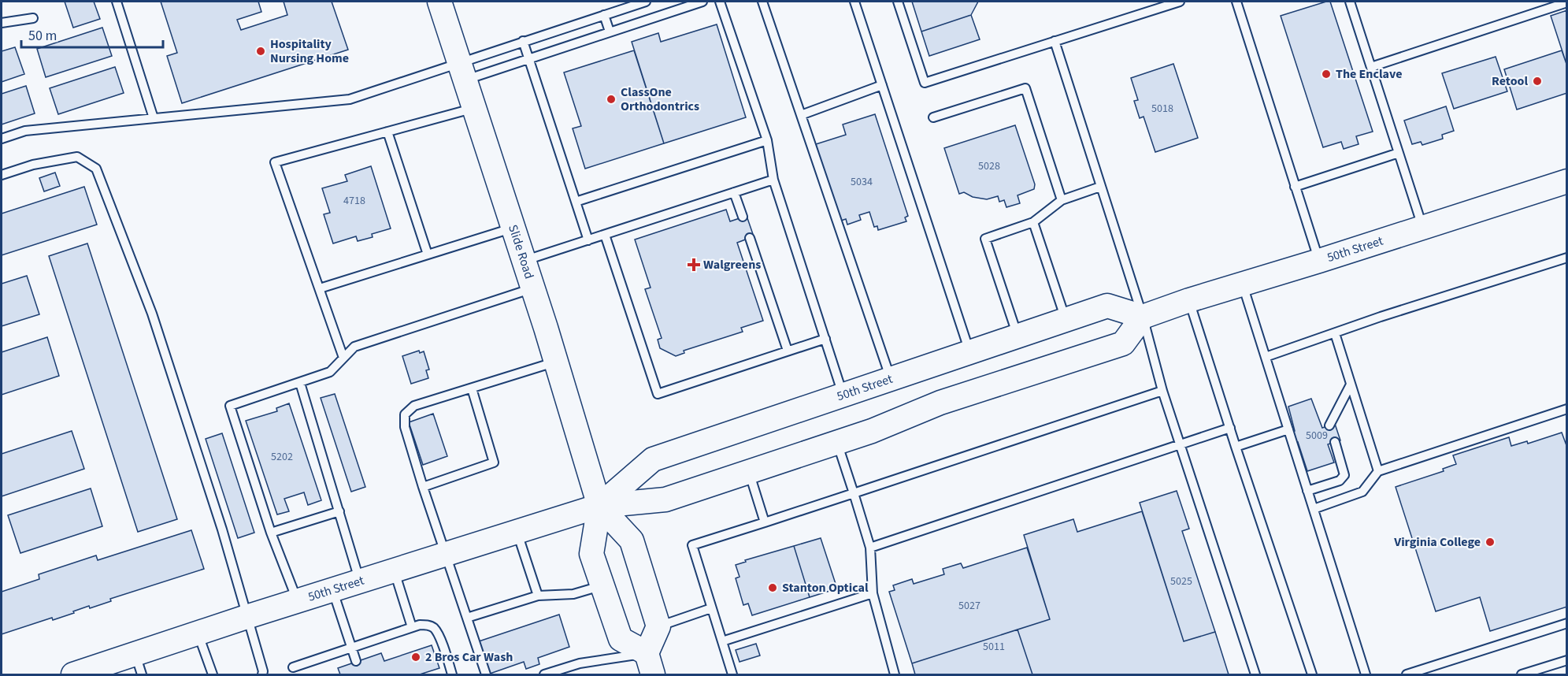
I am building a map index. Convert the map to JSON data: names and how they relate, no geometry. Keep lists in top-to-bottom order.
{
  "streets": {
    "main road": ["50th Street", "Slide Road"]
  },
  "crossings": [
    ["50th Street", "Slide Road"]
  ],
  "places": {
    "other": [
      "Hospitality Nursing Home",
      "The Enclave",
      "Retool",
      "ClassOne Orthodontrics",
      "Virginia College",
      "Stanton Optical",
      "2 Bros Car Wash"
    ],
    "health": ["Walgreens"]
  },
  "house_numbers": [
    "5018",
    "5028",
    "5034",
    "4718",
    "5009",
    "5202",
    "5025",
    "5027",
    "5011"
  ],
  "scale_bar": "50 m"
}
